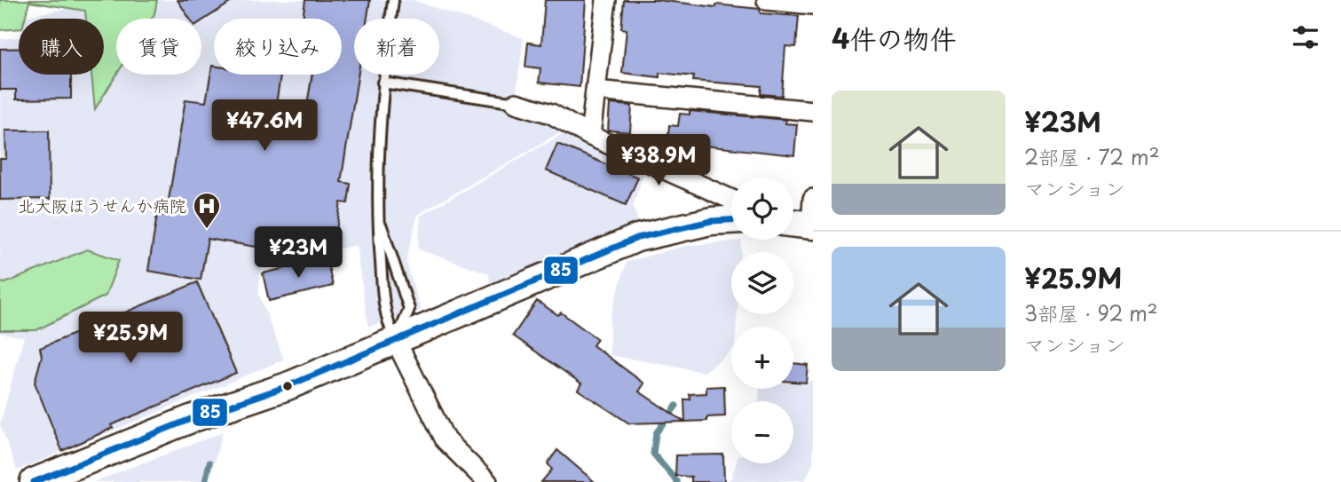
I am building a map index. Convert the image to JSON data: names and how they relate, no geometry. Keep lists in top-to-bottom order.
{
  "places": {
    "hospital": ["北大阪ほうせんか病院"]
  },
  "lines": ["transit line 85"],
  "page": {
    "heading": "4件の物件",
    "chip": [
      "購入",
      "賃貸",
      "絞り込み",
      "新着"
    ],
    "list": [
      {
        "name": "¥23M",
        "note": "2部屋 · 72 m² · マンション"
      },
      {
        "name": "¥25.9M",
        "note": "3部屋 · 92 m² · マンション"
      }
    ],
    "price": [
      "¥47.6M",
      "¥38.9M",
      "¥23M",
      "¥25.9M"
    ],
    "map_buttons": ["+", "−"]
  }
}
